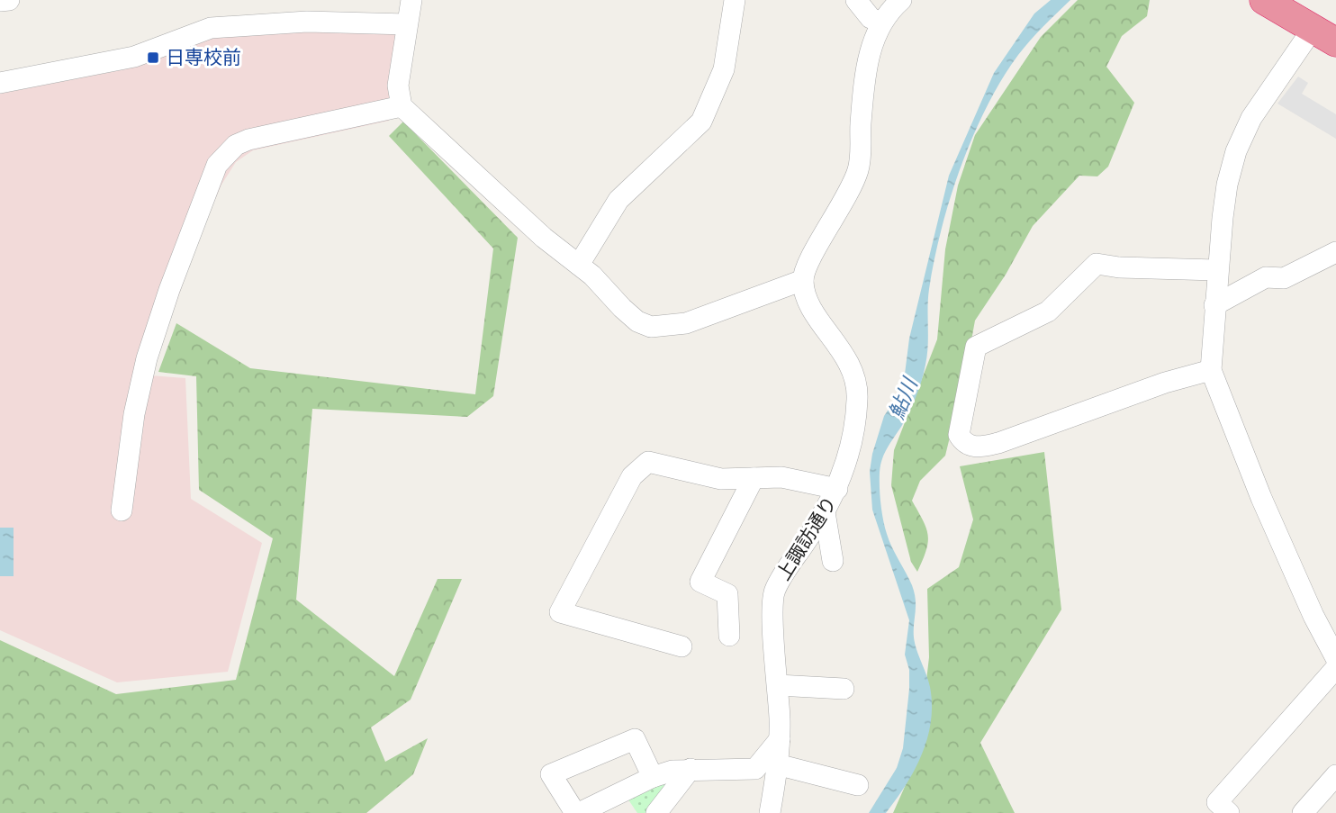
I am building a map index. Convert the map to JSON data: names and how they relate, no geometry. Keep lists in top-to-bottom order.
{
  "streets": {
    "street": ["上諏訪通り"]
  },
  "water": ["鮎川"],
  "places": {
    "transit": ["日専校前"]
  }
}
